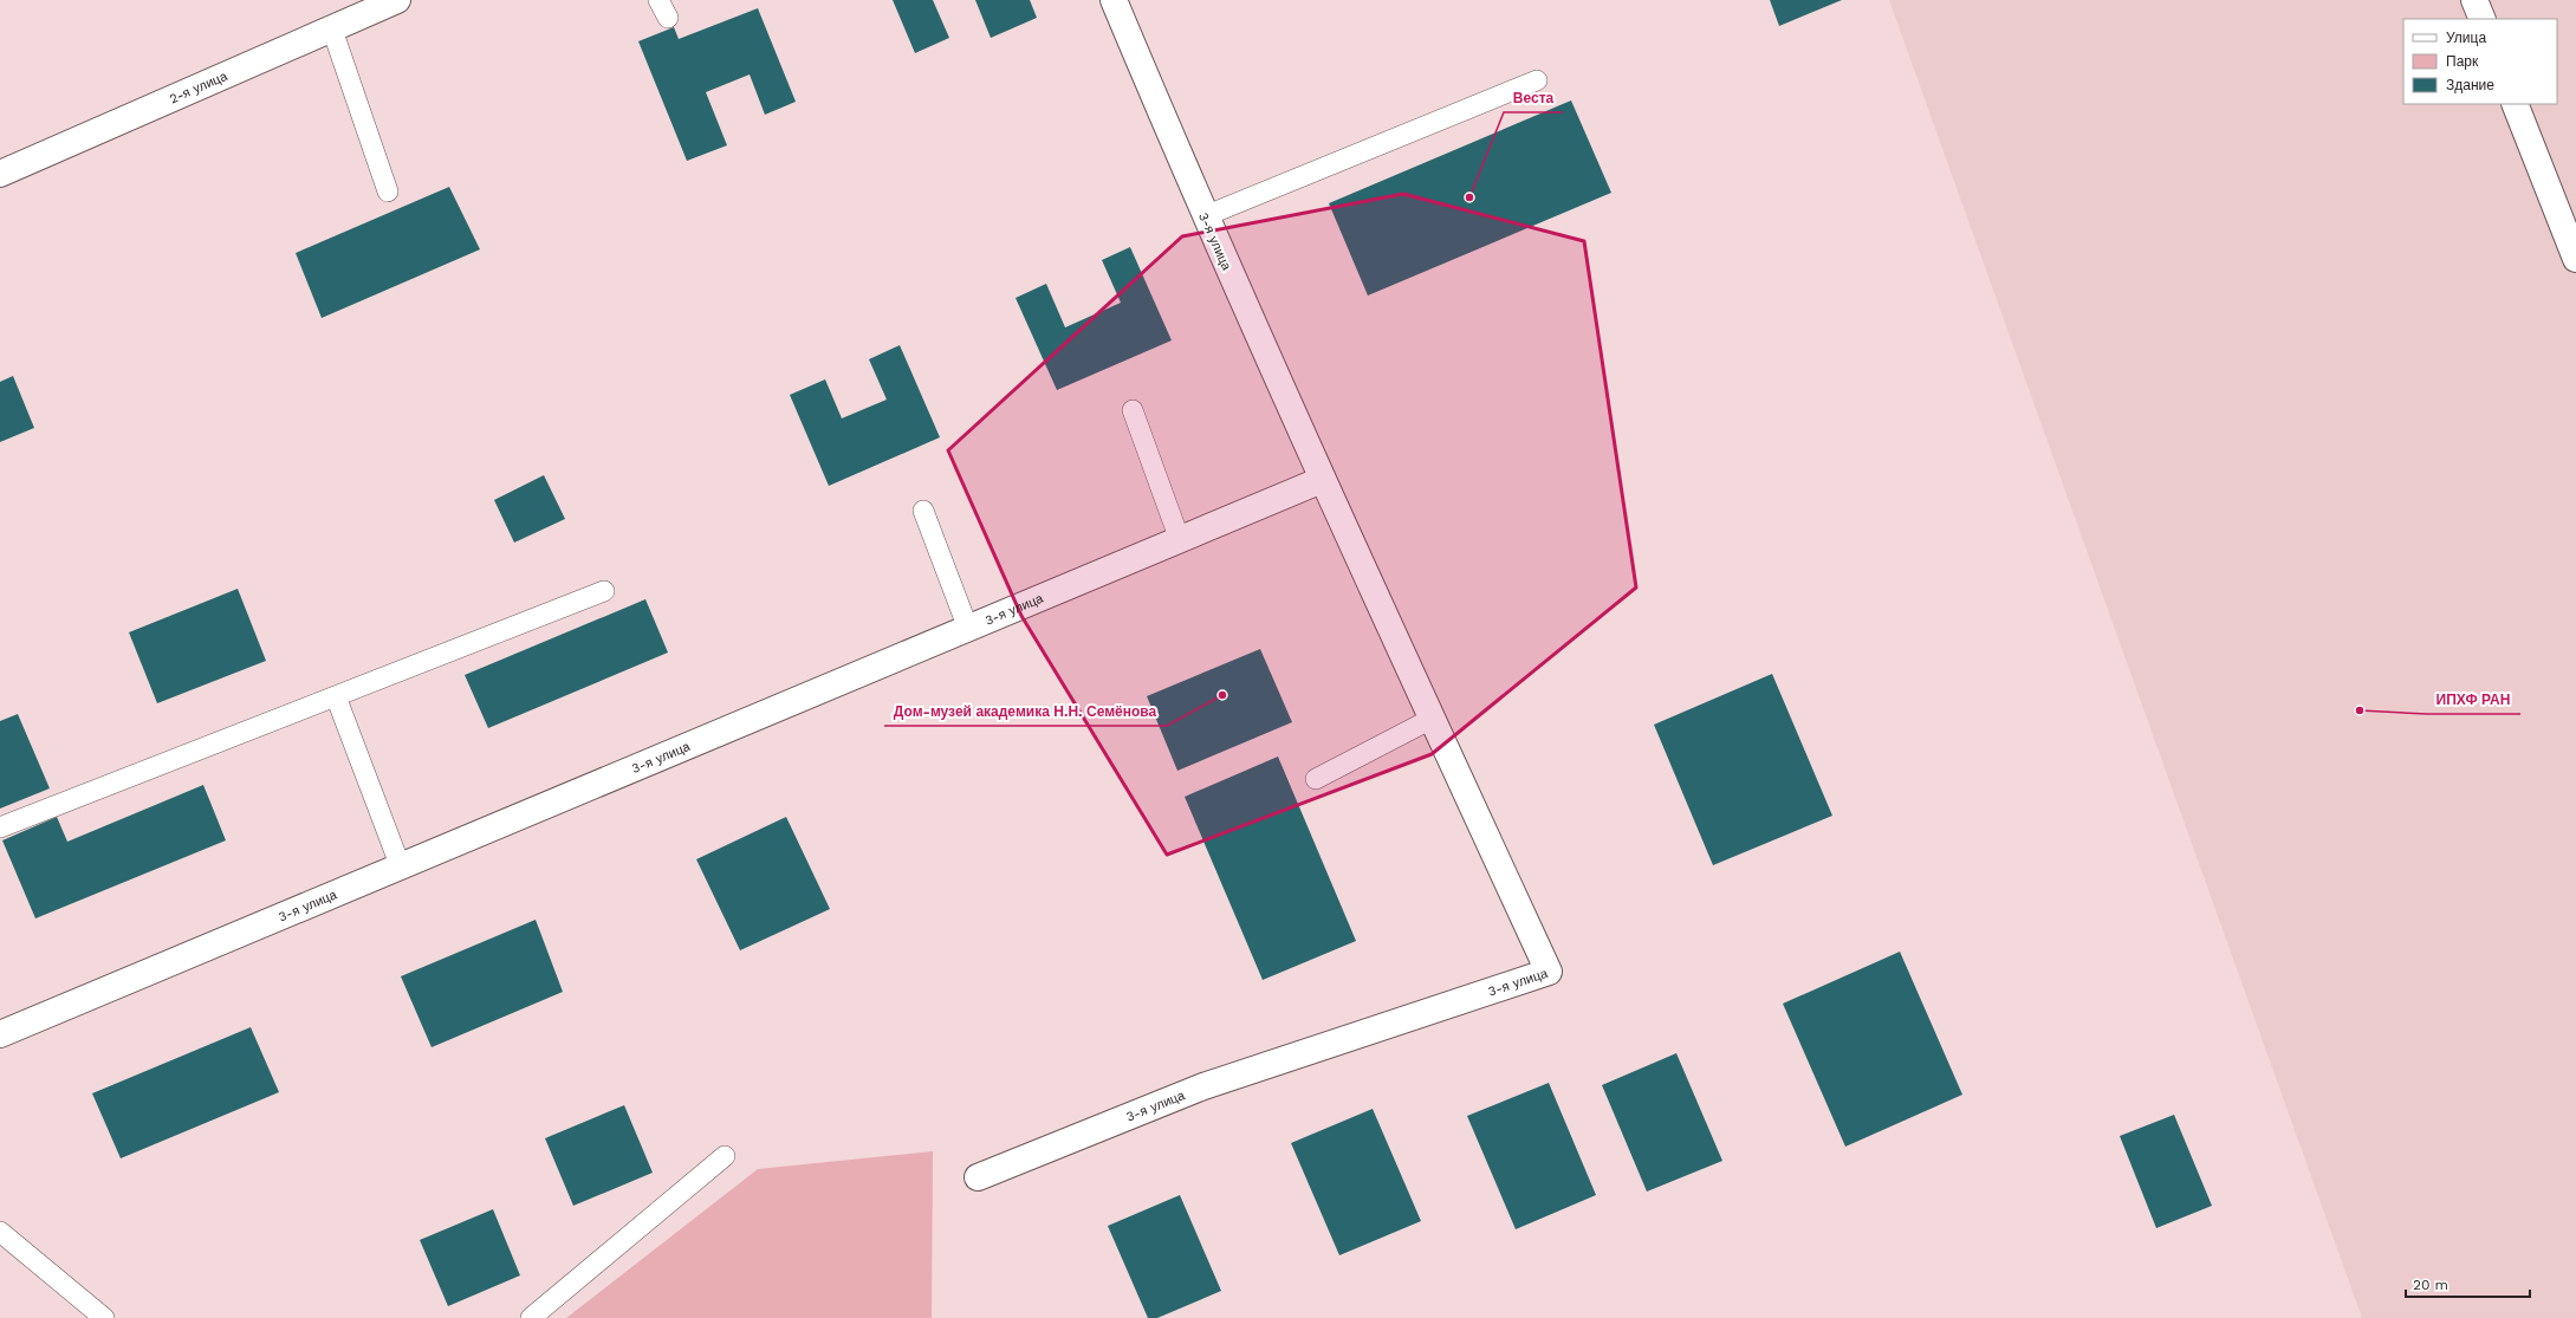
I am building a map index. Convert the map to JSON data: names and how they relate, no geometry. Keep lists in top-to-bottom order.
{
  "streets": {
    "street": ["2-я улица", "3-я улица"]
  },
  "places": ["Веста", "Дом-музей академика Н.Н. Семёнова", "ИПХФ РАН"],
  "legend": ["Улица", "Парк", "Здание"],
  "scale_bar": "20 m"
}
